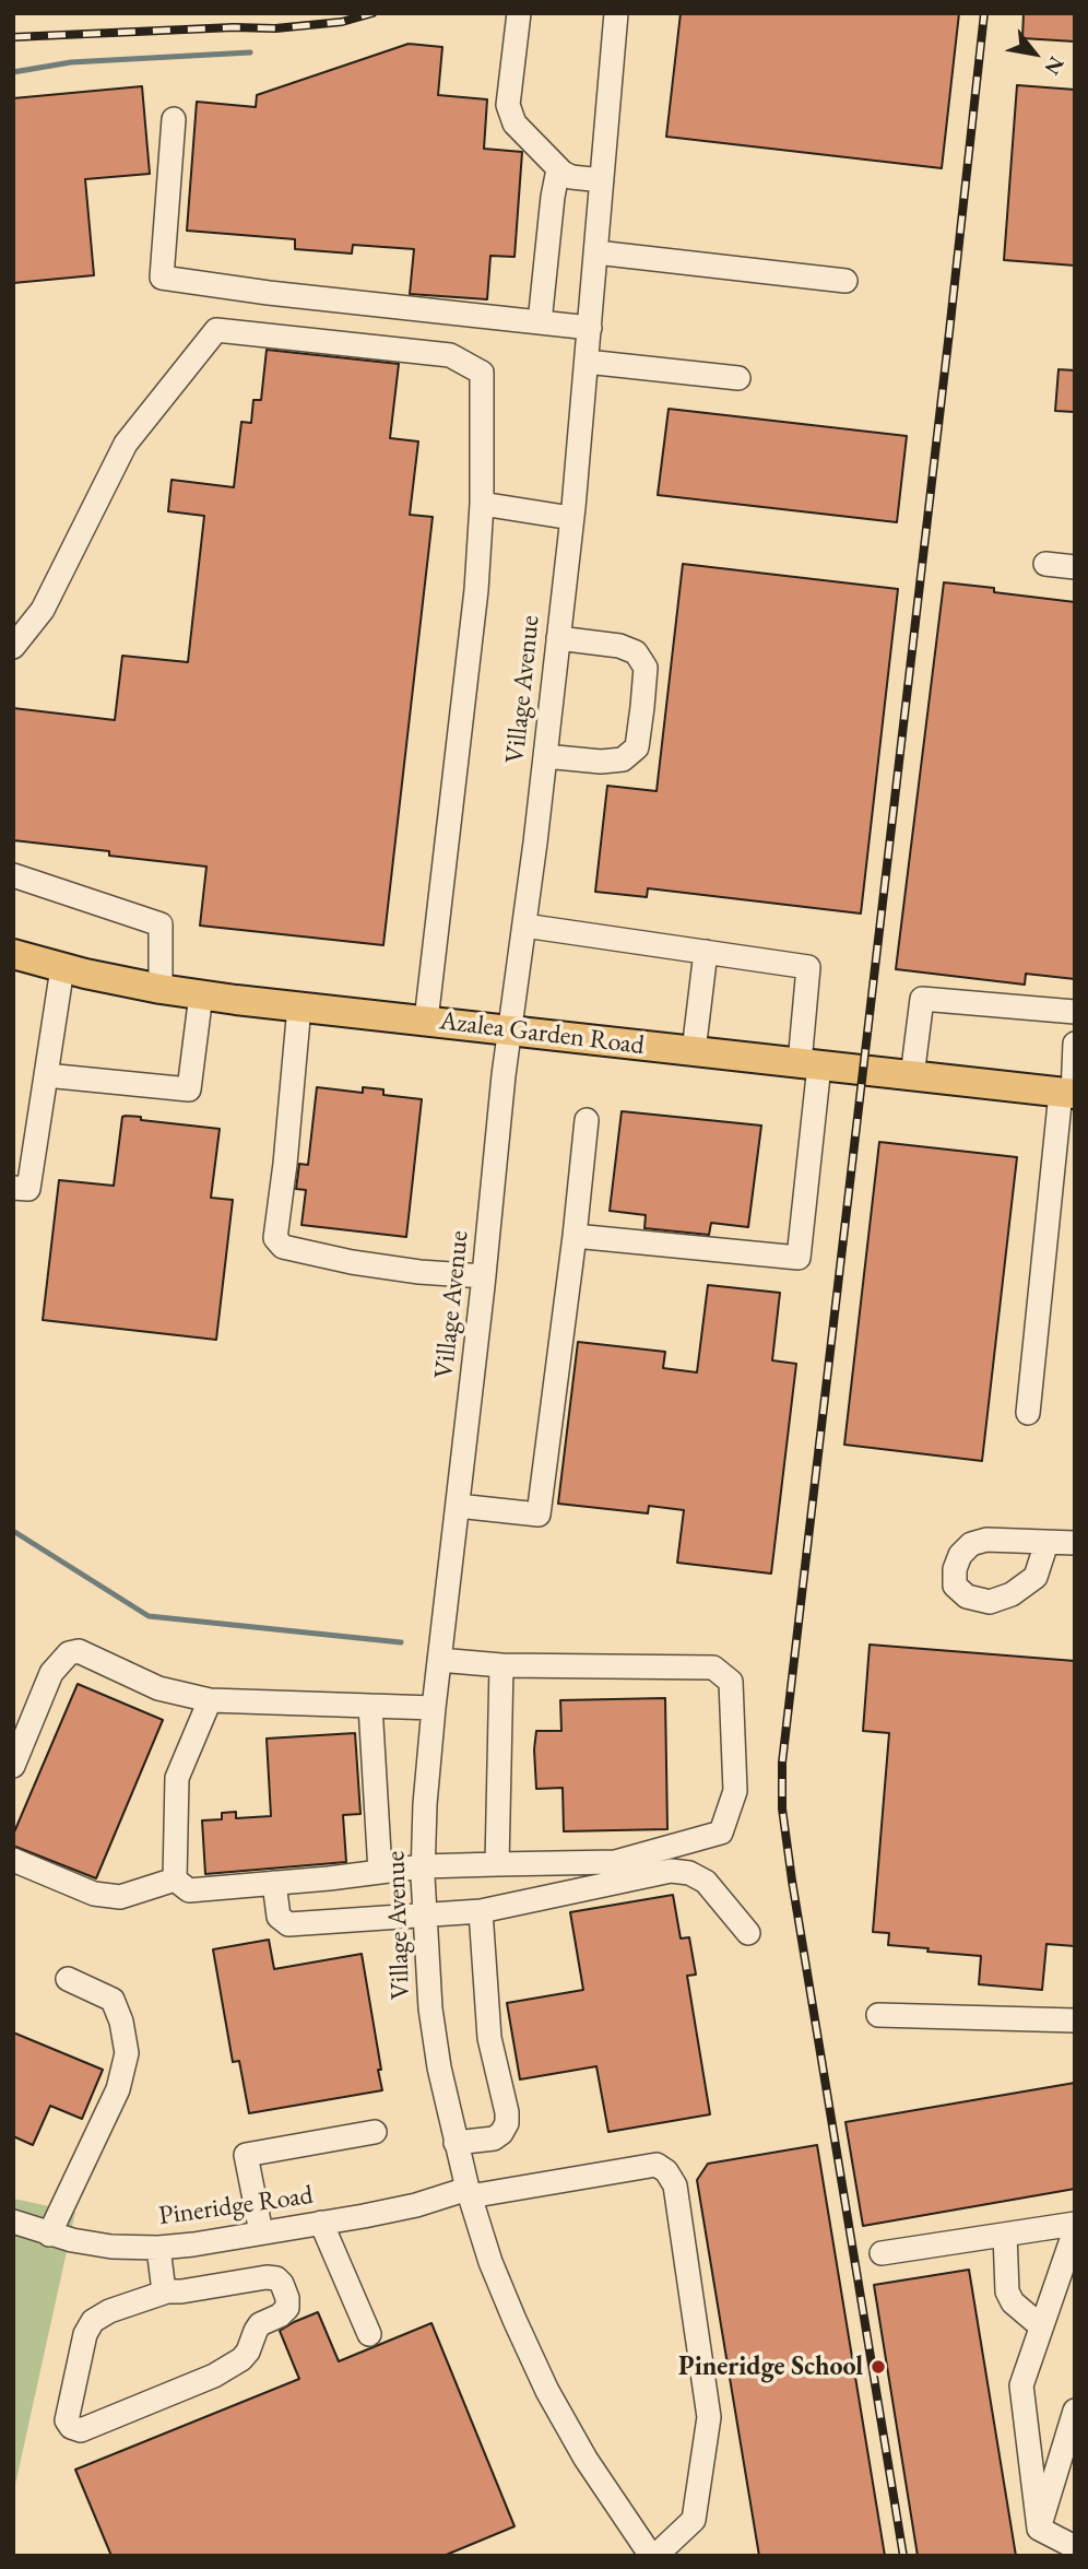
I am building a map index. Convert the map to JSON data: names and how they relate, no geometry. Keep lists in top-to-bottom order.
{
  "streets": {
    "main road": ["Azalea Garden Road"],
    "street": ["Village Avenue", "Pineridge Road"]
  },
  "crossings": [
    ["Village Avenue", "Azalea Garden Road"],
    ["Village Avenue", "Pineridge Road"]
  ],
  "places": ["Pineridge School"],
  "north": "bottom right"
}
